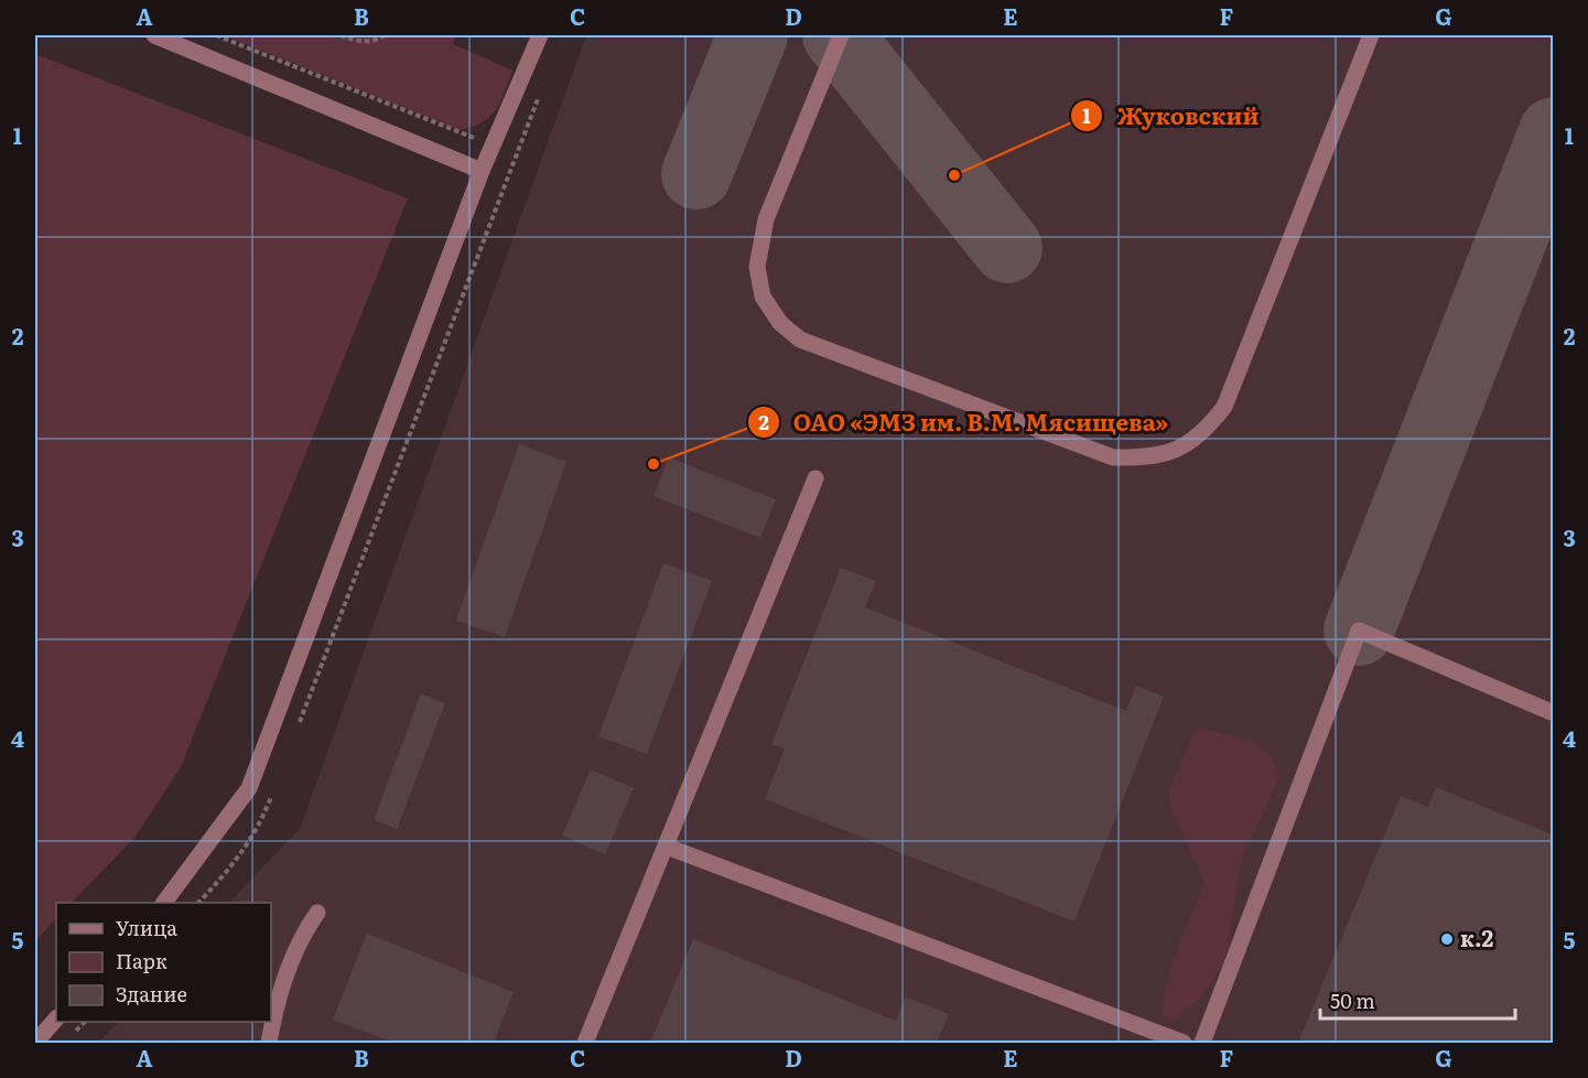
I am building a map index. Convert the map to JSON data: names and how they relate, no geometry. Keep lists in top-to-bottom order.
{
  "places": ["Жуковский", "ОАО «ЭМЗ им. В.М. Мясищева»", "к.2"],
  "legend": ["Улица", "Парк", "Здание"],
  "scale_bar": "50 m",
  "grid": {
    "columns": [
      "A",
      "B",
      "C",
      "D",
      "E",
      "F",
      "G"
    ],
    "rows": [
      "1",
      "2",
      "3",
      "4",
      "5"
    ]
  }
}
